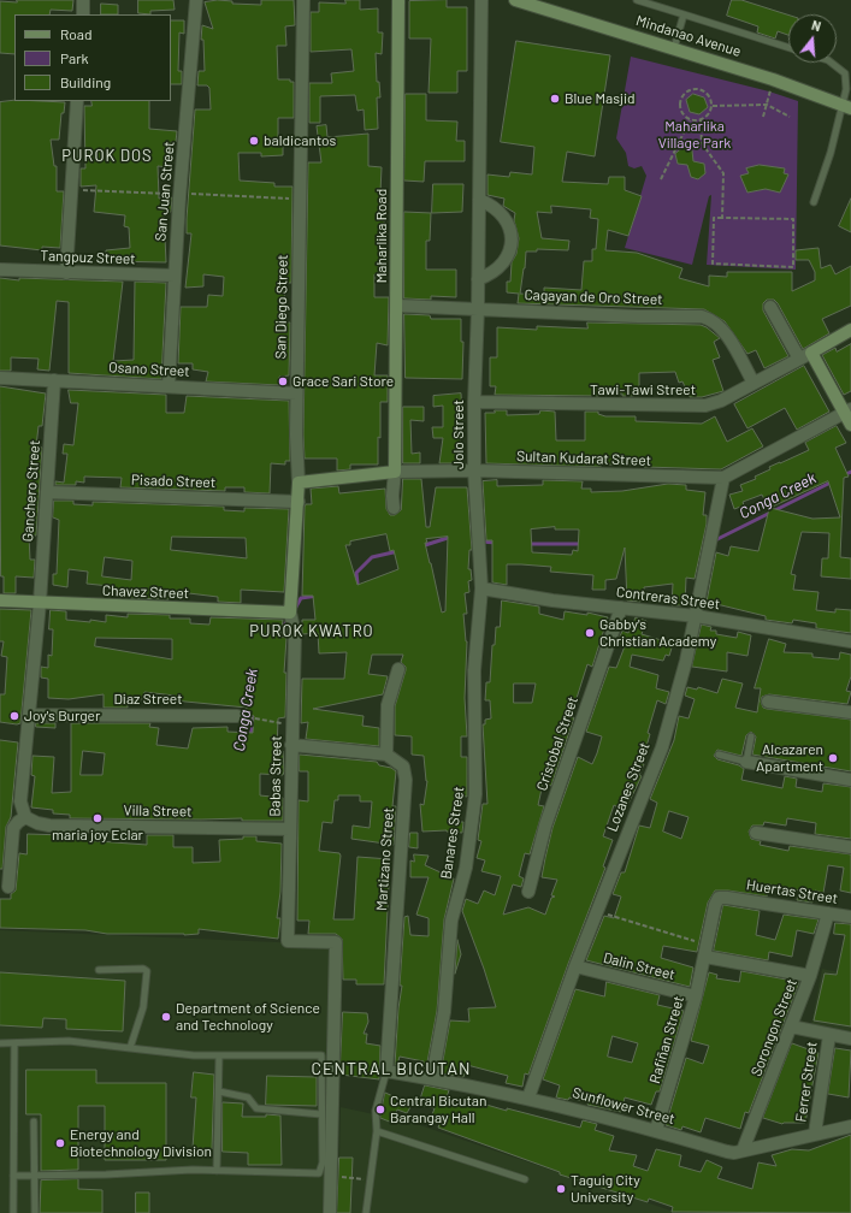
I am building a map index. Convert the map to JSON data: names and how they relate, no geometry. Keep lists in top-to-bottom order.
{
  "streets": {
    "street": [
      "Mindanao Avenue",
      "San Juan Street",
      "Maharlika Road",
      "Tangpuz Street",
      "Cagayan de Oro Street",
      "San Diego Street",
      "Osano Street",
      "Tawi-Tawi Street",
      "Jolo Street",
      "Sultan Kudarat Street",
      "Pisado Street",
      "Ganchero Street",
      "Chavez Street",
      "Contreras Street",
      "Diaz Street",
      "Cristobal Street",
      "Babas Street",
      "Lozanes Street",
      "Villa Street",
      "Banares Street",
      "Martizano Street",
      "Huertas Street",
      "Dalin Street",
      "Sorongon Street",
      "Rafiñan Street",
      "Ferrer Street",
      "Sunflower Street"
    ]
  },
  "crossings": [
    ["San Juan Street", "Tangpuz Street"],
    ["San Juan Street", "Osano Street"],
    ["Maharlika Road", "Cagayan de Oro Street"],
    ["Maharlika Road", "Sultan Kudarat Street"],
    ["Cagayan de Oro Street", "Tawi-Tawi Street"],
    ["Cagayan de Oro Street", "Jolo Street"],
    ["San Diego Street", "Osano Street"],
    ["San Diego Street", "Sultan Kudarat Street"],
    ["San Diego Street", "Pisado Street"],
    ["San Diego Street", "Chavez Street"],
    ["San Diego Street", "Babas Street"],
    ["Osano Street", "Ganchero Street"],
    ["Tawi-Tawi Street", "Jolo Street"],
    ["Jolo Street", "Sultan Kudarat Street"],
    ["Jolo Street", "Contreras Street"],
    ["Jolo Street", "Banares Street"],
    ["Sultan Kudarat Street", "Lozanes Street"],
    ["Pisado Street", "Ganchero Street"],
    ["Ganchero Street", "Chavez Street"],
    ["Ganchero Street", "Diaz Street"],
    ["Ganchero Street", "Villa Street"],
    ["Chavez Street", "Babas Street"],
    ["Contreras Street", "Cristobal Street"],
    ["Contreras Street", "Lozanes Street"],
    ["Contreras Street", "Banares Street"],
    ["Babas Street", "Villa Street"],
    ["Lozanes Street", "Dalin Street"],
    ["Lozanes Street", "Sunflower Street"],
    ["Banares Street", "Sunflower Street"],
    ["Martizano Street", "Sunflower Street"],
    ["Huertas Street", "Sorongon Street"],
    ["Huertas Street", "Rafiñan Street"],
    ["Dalin Street", "Rafiñan Street"],
    ["Sorongon Street", "Sunflower Street"],
    ["Rafiñan Street", "Sunflower Street"],
    ["Ferrer Street", "Sunflower Street"]
  ],
  "districts": ["PUROK DOS", "PUROK KWATRO", "CENTRAL BICUTAN"],
  "water": ["Conga Creek"],
  "parks": ["Maharlika Village Park"],
  "places": [
    "Blue Masjid",
    "baldicantos",
    "Grace Sari Store",
    "Gabby's Christian Academy",
    "Joy's Burger",
    "Alcazaren Apartment",
    "maria joy Eclar",
    "Department of Science and Technology",
    "Central Bicutan Barangay Hall",
    "Energy and Biotechnology Division",
    "Taguig City University"
  ],
  "legend": ["Road", "Park", "Building"],
  "north": "top"
}
